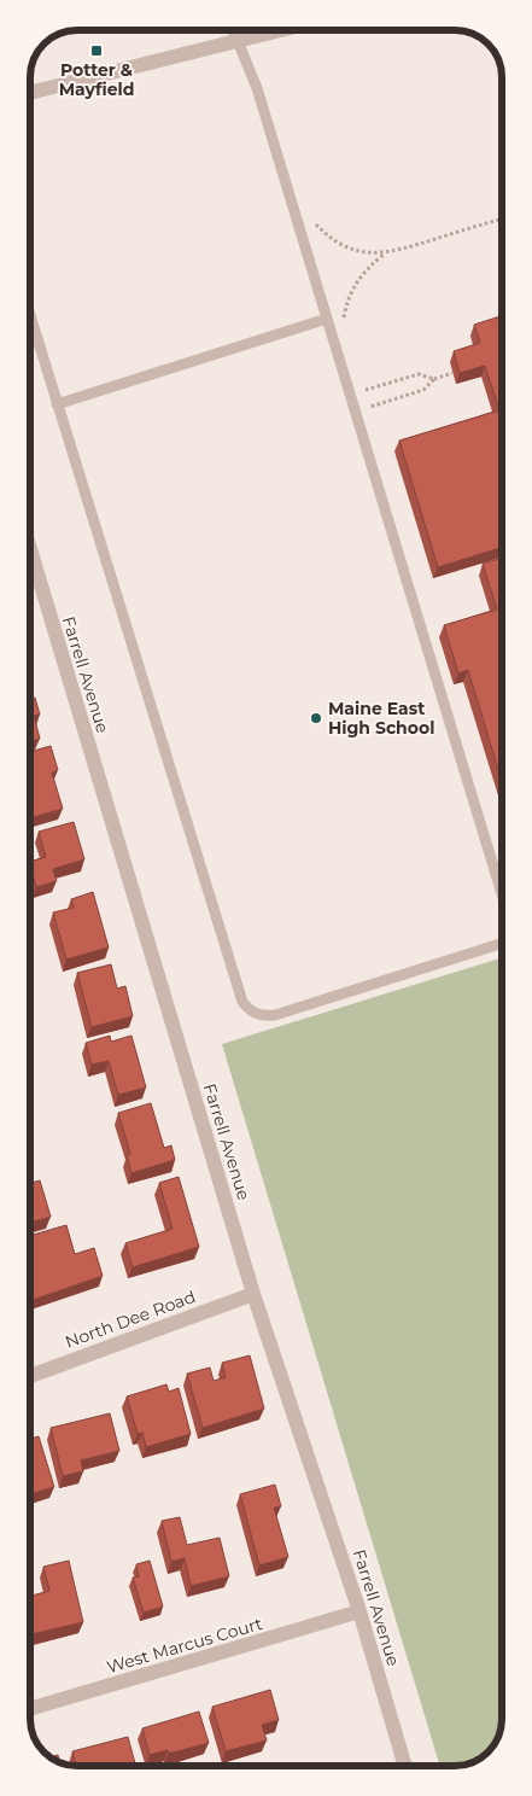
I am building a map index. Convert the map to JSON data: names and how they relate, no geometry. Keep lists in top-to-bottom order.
{
  "streets": {
    "street": ["Farrell Avenue", "North Dee Road", "West Marcus Court"]
  },
  "crossings": [
    ["Farrell Avenue", "North Dee Road"],
    ["Farrell Avenue", "West Marcus Court"]
  ],
  "places": {
    "transit": ["Potter & Mayfield"],
    "other": ["Maine East High School"]
  }
}
